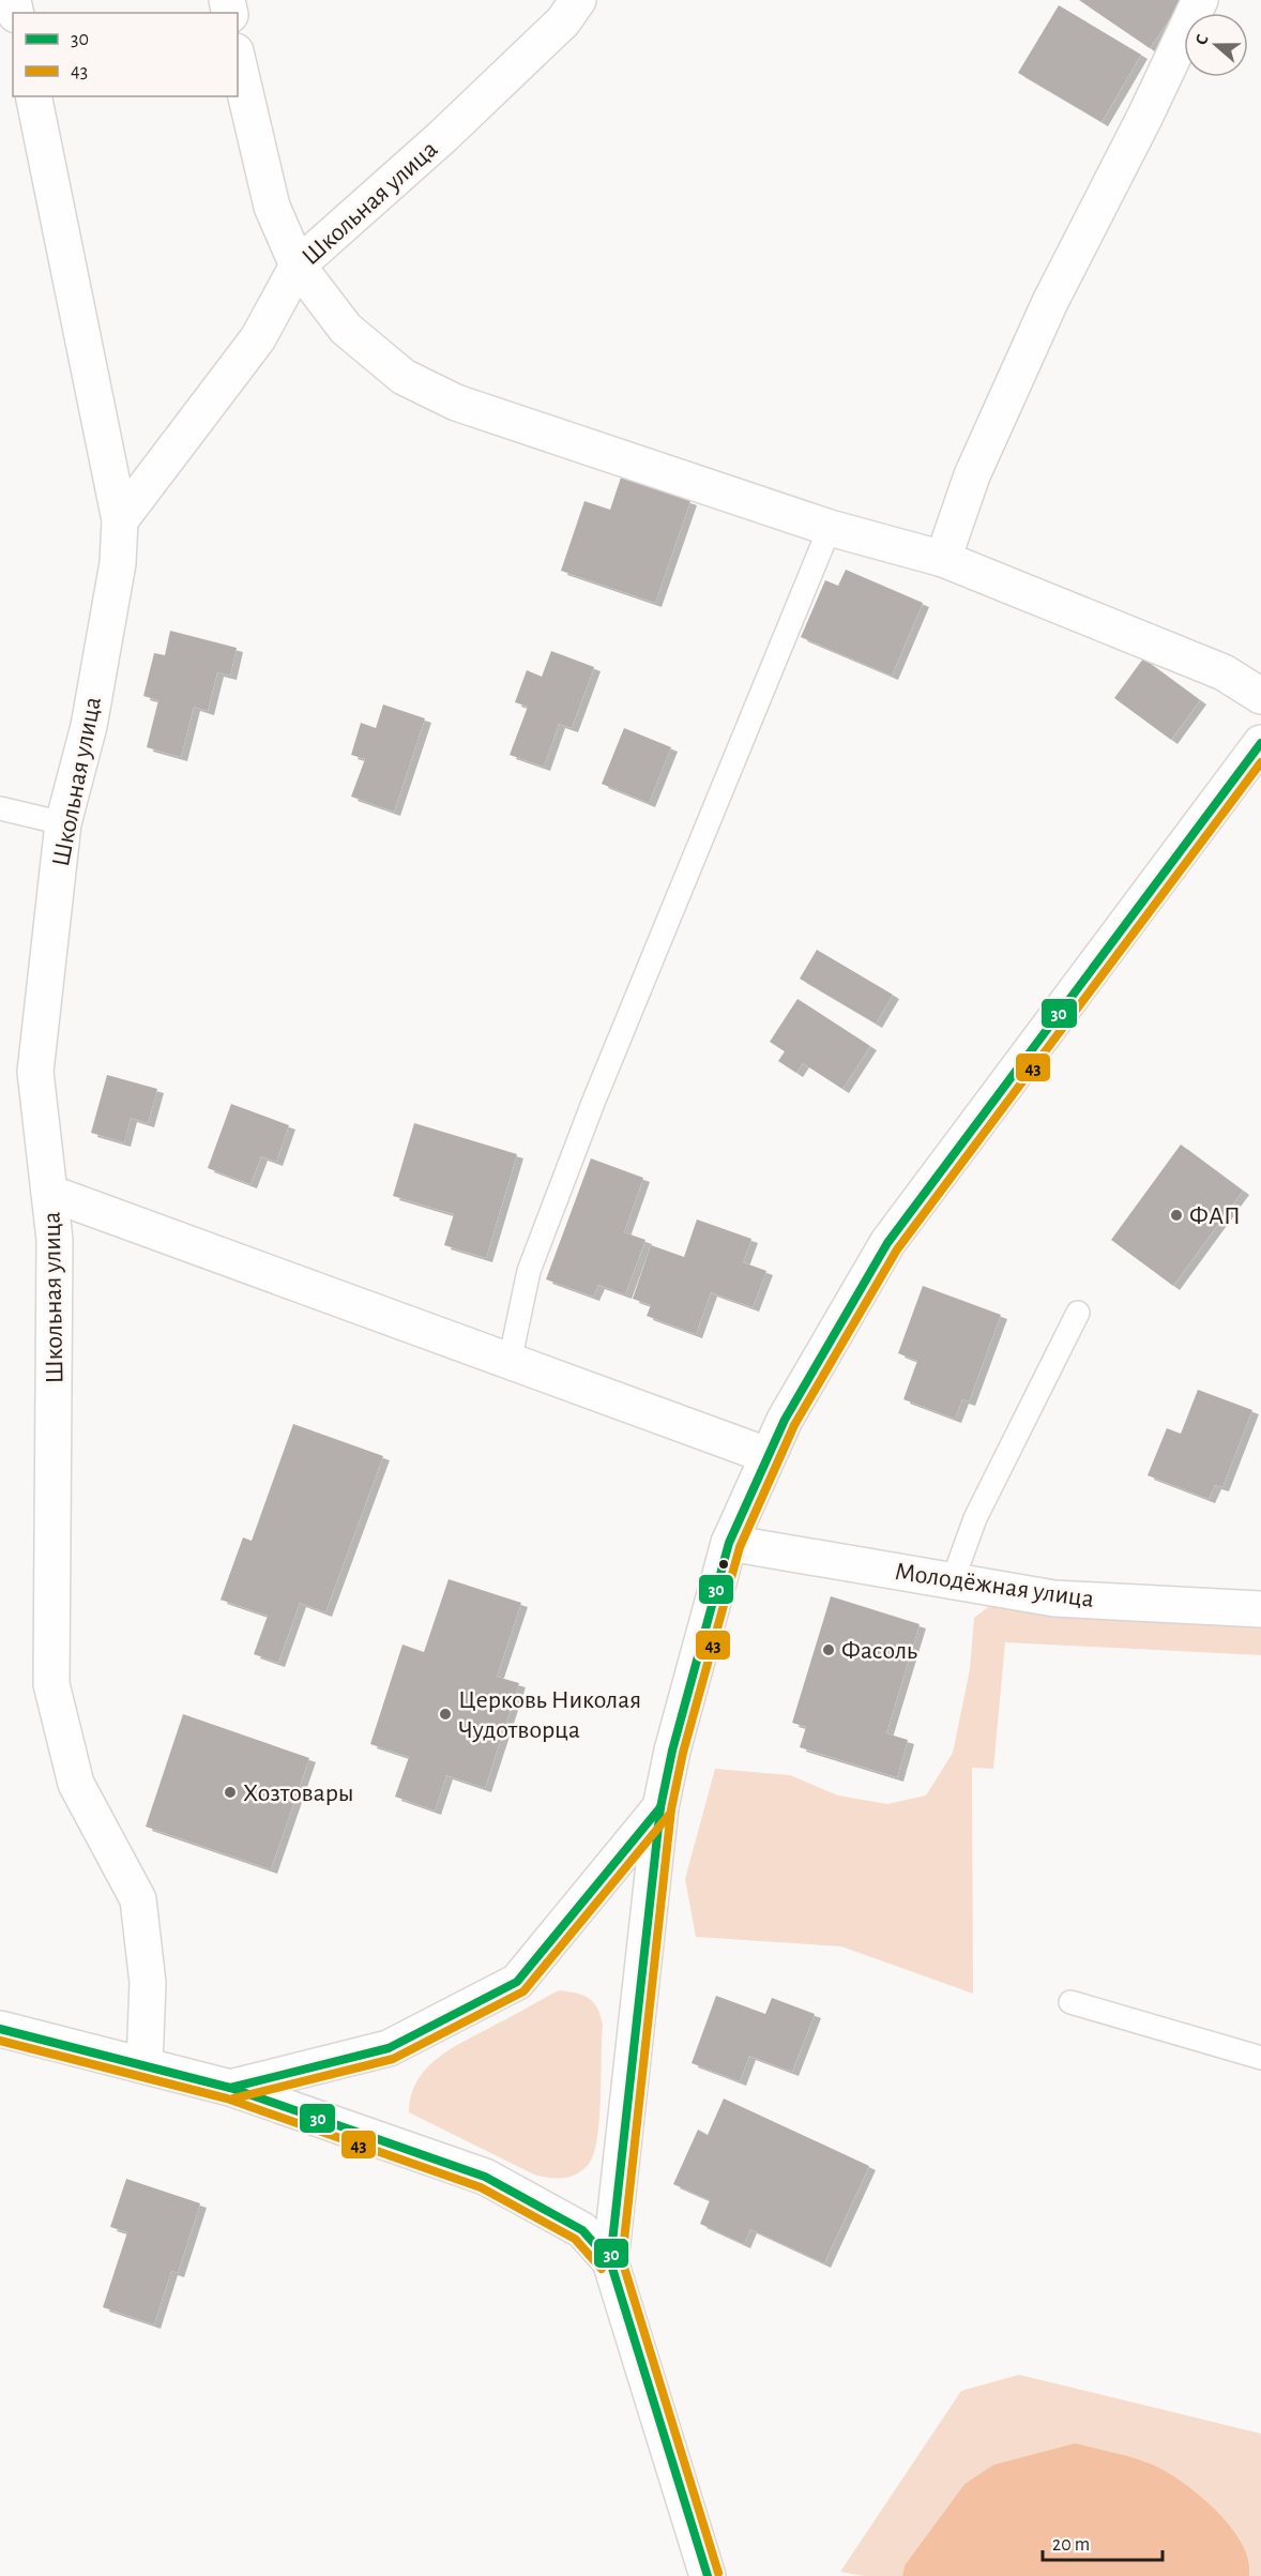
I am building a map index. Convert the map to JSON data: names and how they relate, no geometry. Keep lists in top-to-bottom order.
{
  "streets": {
    "street": ["Школьная улица", "Молодёжная улица"]
  },
  "places": [
    "ФАП",
    "Фасоль",
    "Церковь Николая Чудотворца",
    "Хозтовары"
  ],
  "lines": ["transit line 30", "transit line 43"],
  "legend": ["30", "43"],
  "scale_bar": "20 m",
  "north": "left"
}
